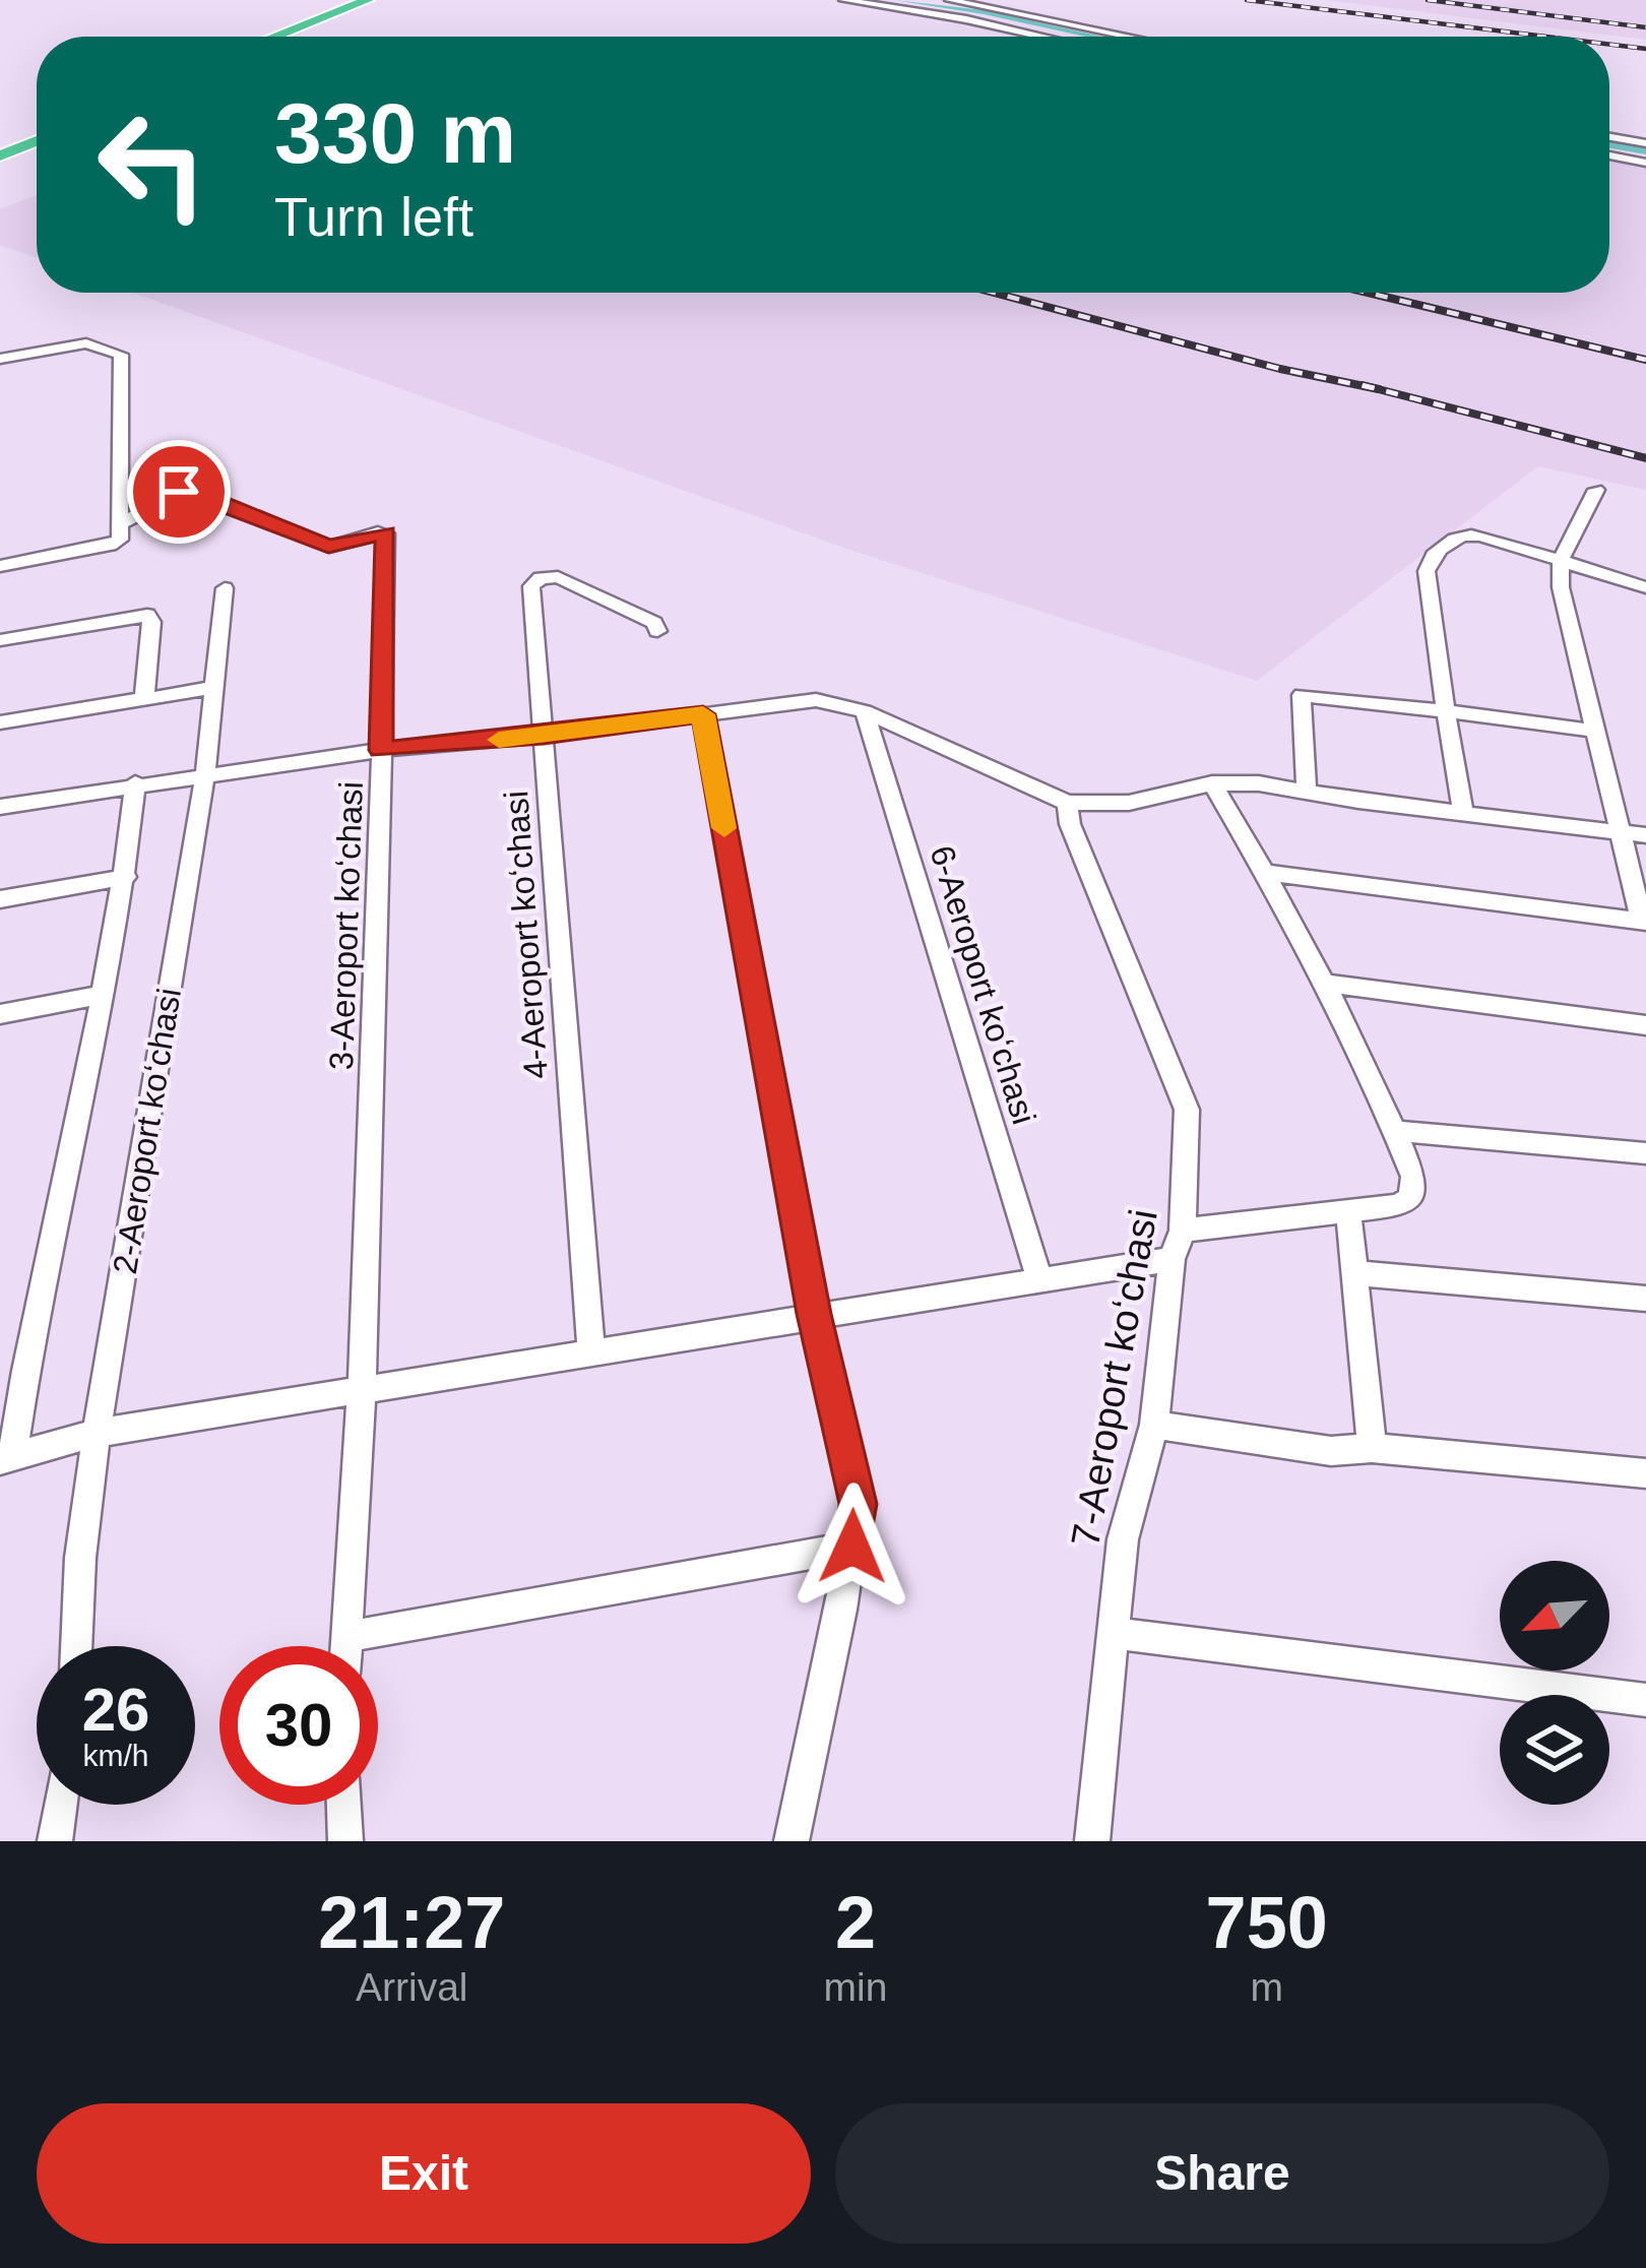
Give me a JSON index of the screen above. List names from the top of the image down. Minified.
{"streets":{"street":["3-Aeroport koʻchasi","4-Aeroport koʻchasi","6-Aeroport koʻchasi","2-Aeroport koʻchasi","7-Aeroport koʻchasi"]},"north":"bottom left","page":{"turn":["330 m","Turn left"],"speed":"26 km/h","limit":"30","eta":["21:27","Arrival","2","min","750","m"],"buttons":["Exit","Share"]}}
